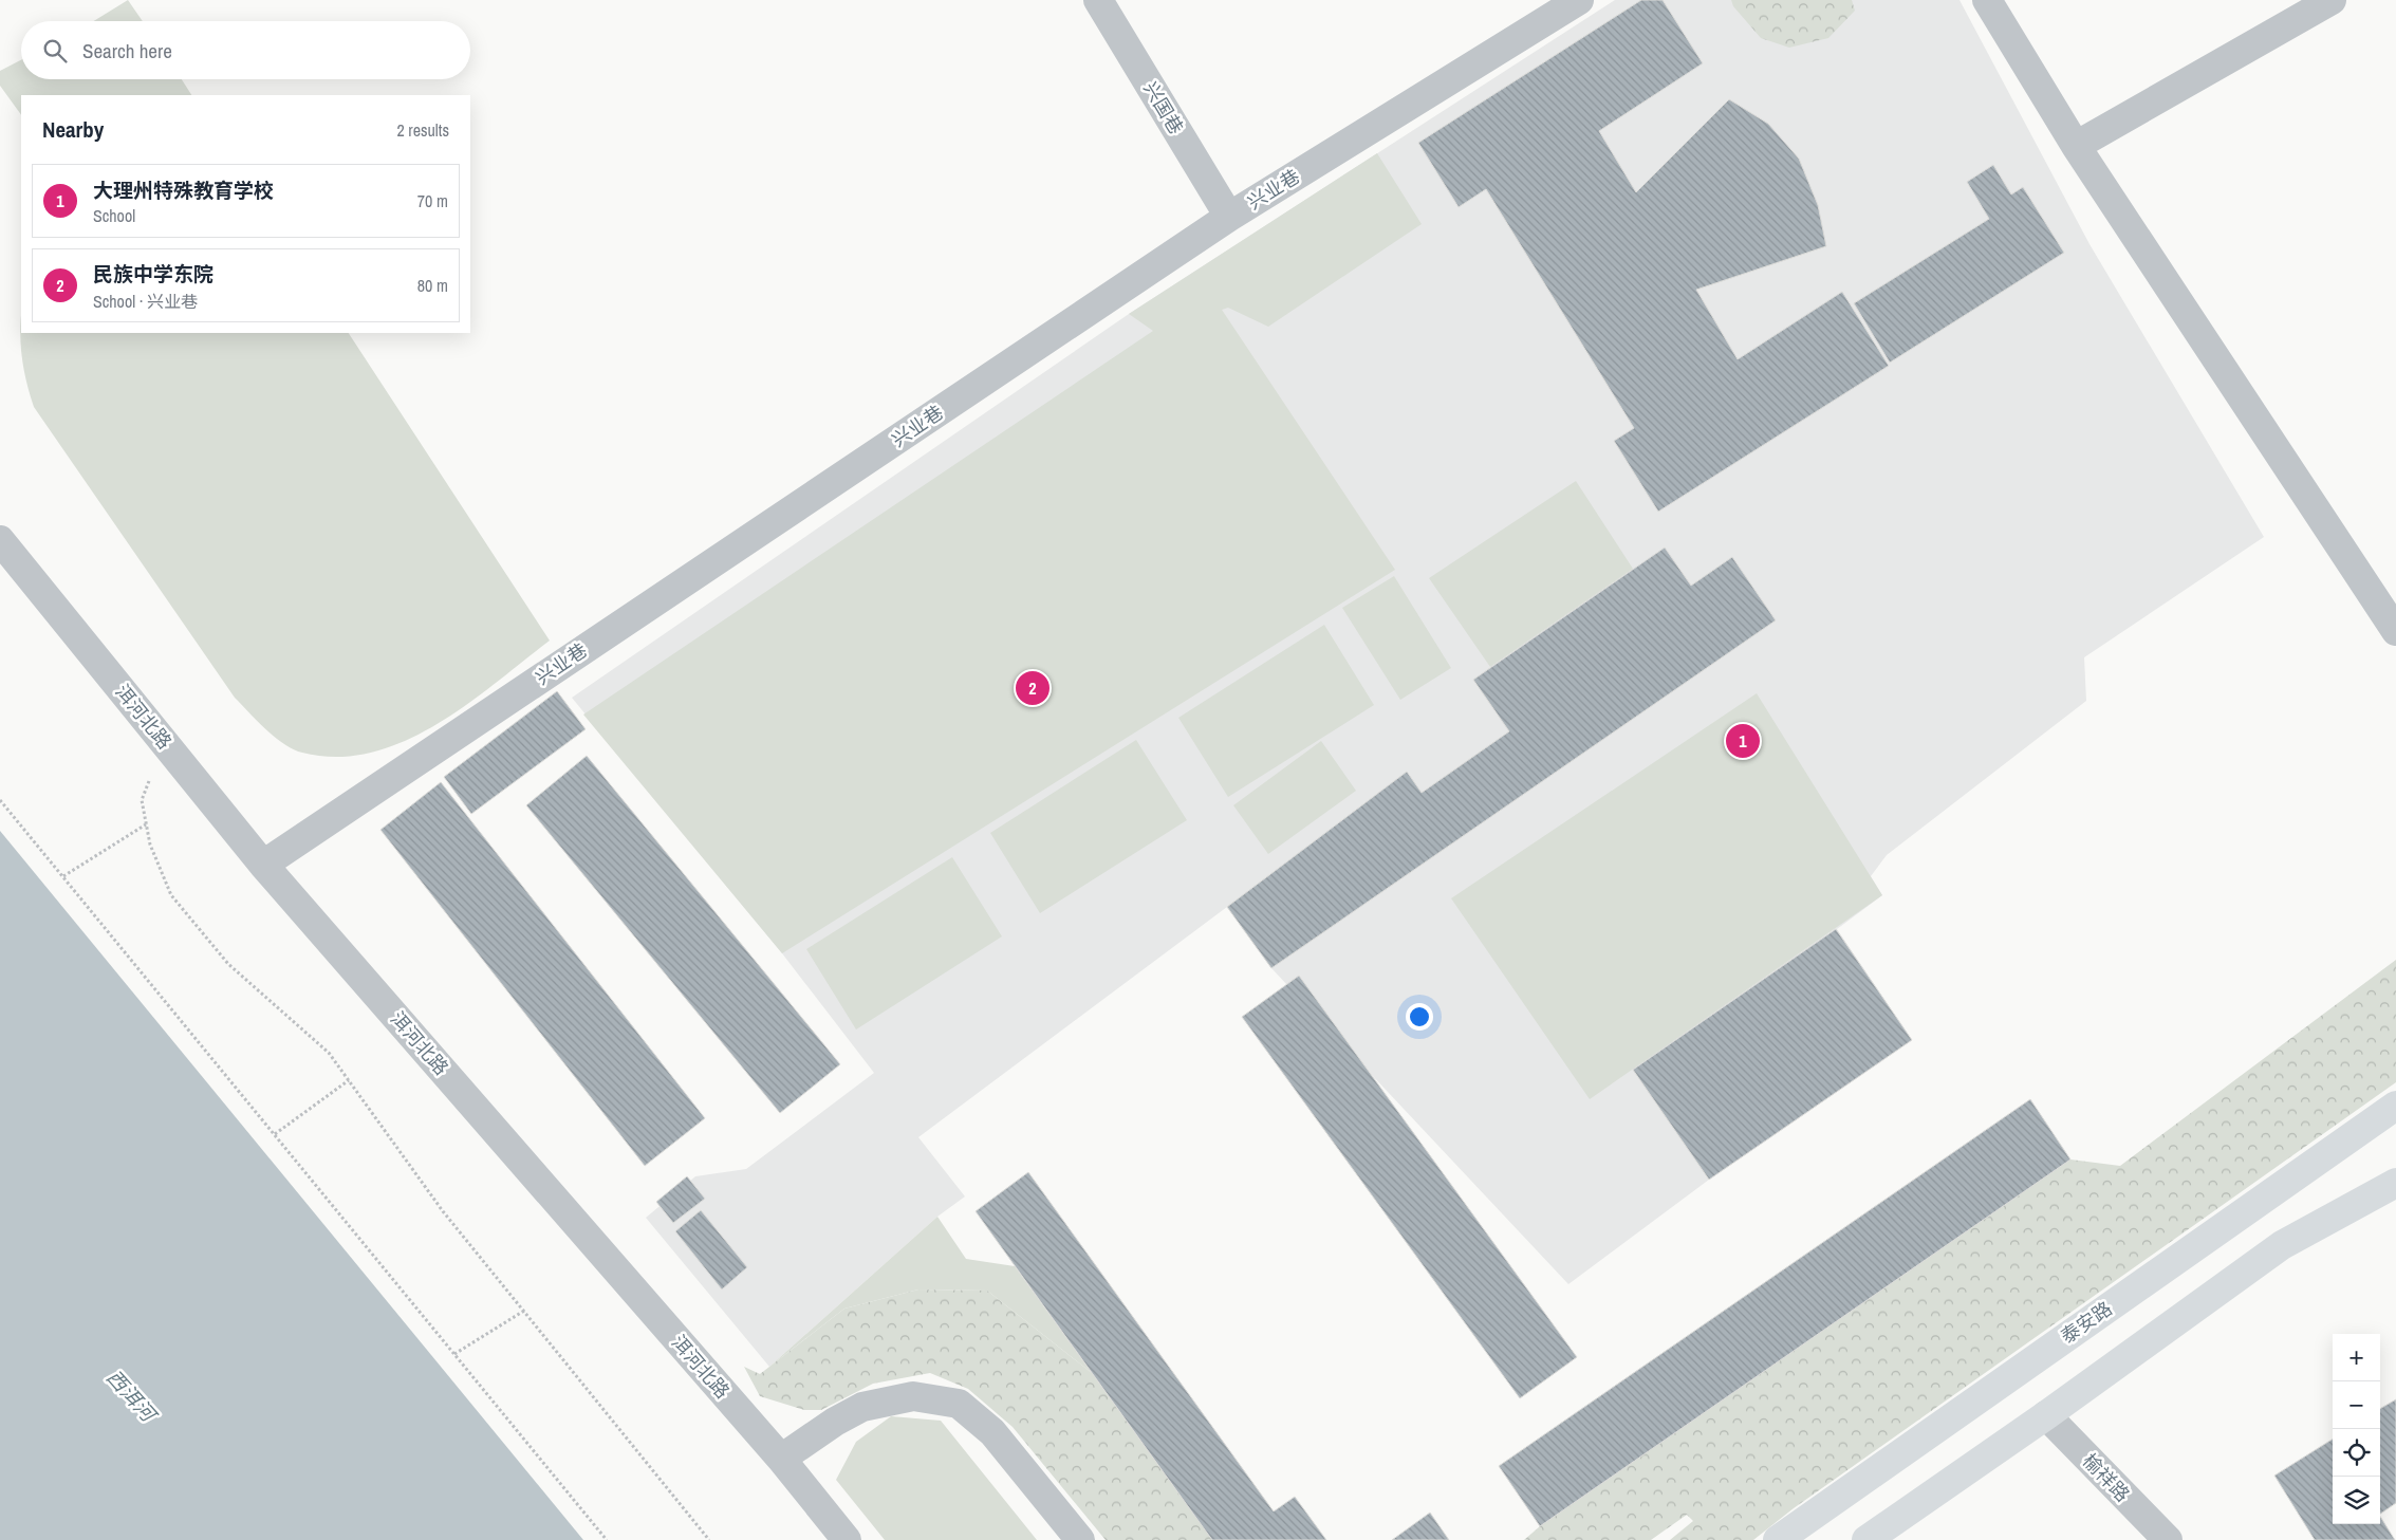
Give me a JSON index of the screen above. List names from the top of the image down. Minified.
{"streets":{"main road":["泰安路"],"street":["兴国巷","兴业巷","洱河北路","榆祥路"]},"crossings":[["兴国巷","兴业巷"],["兴业巷","洱河北路"]],"water":["西洱河"],"page":{"search":"Search here","heading":["Nearby","2 results"],"list":[{"mark":"1","name":"大理州特殊教育学校","note":"School","value":"70 m"},{"mark":"2","name":"民族中学东院","note":"School · 兴业巷","value":"80 m"}],"pins":["2","1"],"map_buttons":["+","−"]}}
